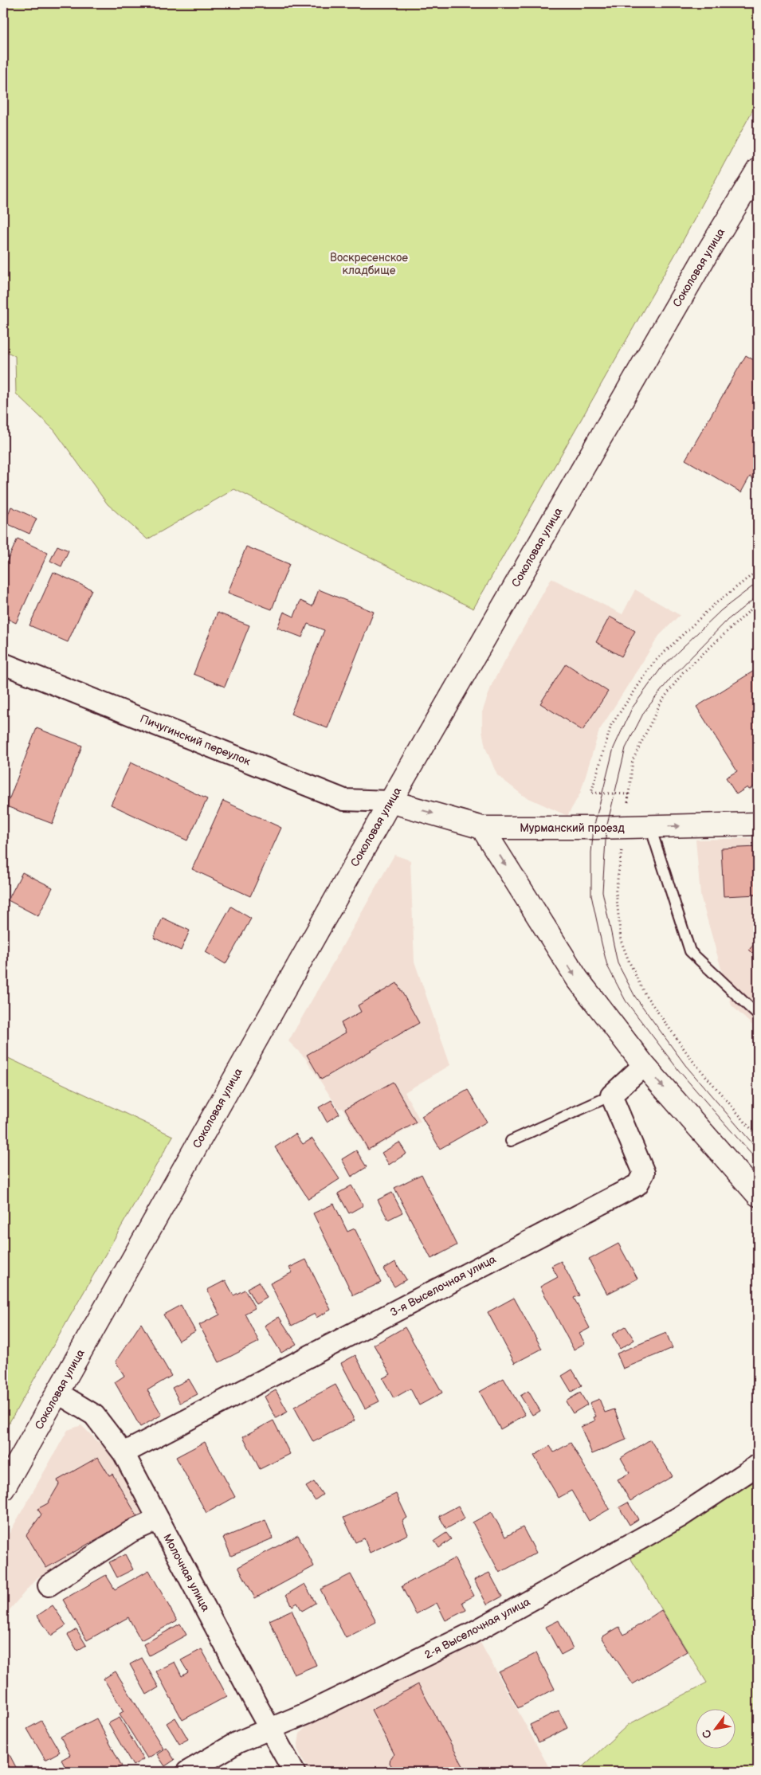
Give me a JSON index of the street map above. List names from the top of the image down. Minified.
{"streets":{"main road":["Соколовая улица","Мурманский проезд"],"street":["Пичугинский переулок","3-я Выселочная улица","Молочная улица","2-я Выселочная улица"]},"crossings":[["Соколовая улица","Пичугинский переулок"],["Соколовая улица","Мурманский проезд"],["Соколовая улица","Молочная улица"],["Пичугинский переулок","Мурманский проезд"],["3-я Выселочная улица","Молочная улица"],["Молочная улица","2-я Выселочная улица"]],"one_way":["Мурманский проезд"],"parks":["Воскресенское кладбище"],"north":"bottom left"}
